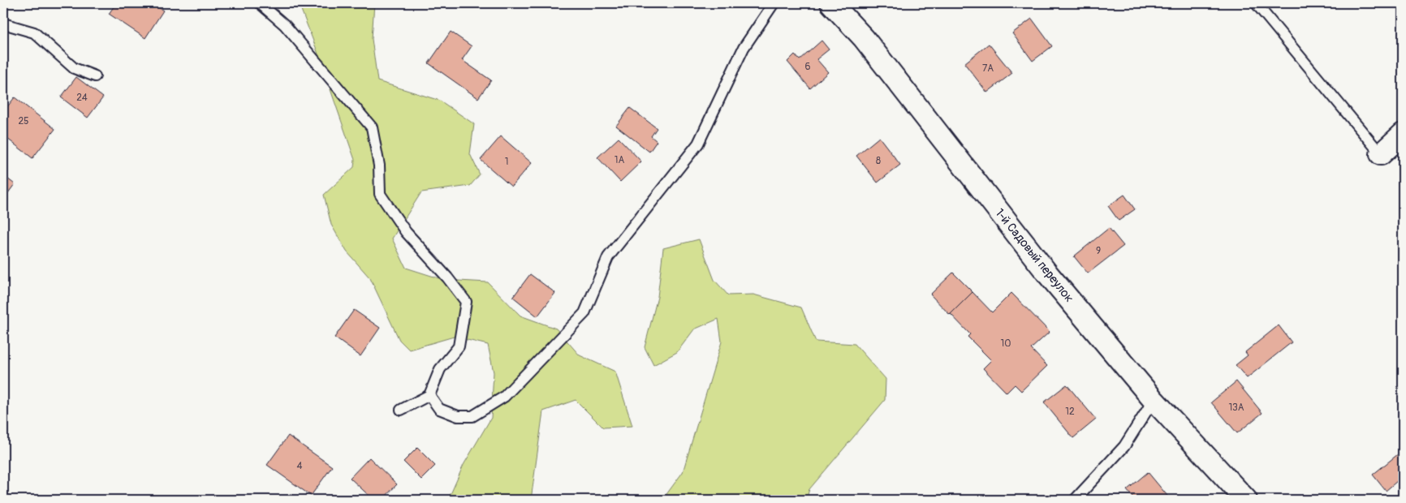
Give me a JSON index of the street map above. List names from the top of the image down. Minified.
{"streets":{"street":["1-й Садовый переулок"]},"house_numbers":["6","7А","24","25","1А","8","1","9","10","13А","12","4"]}
